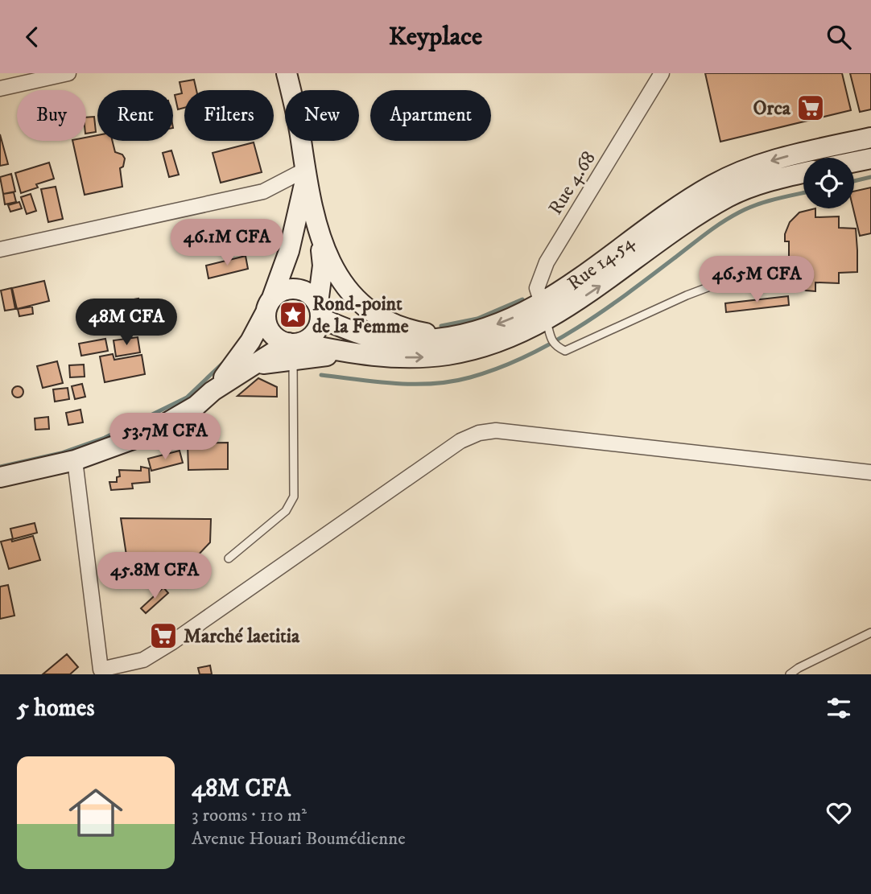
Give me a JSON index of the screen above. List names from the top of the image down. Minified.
{"streets":{"main road":["Rue 14.54"],"street":["Rue 4.68"]},"crossings":[["Rue 4.68","Rue 14.54"]],"places":{"supermarket":["Orca","Marché laetitia"],"place":["Rond-point de la Femme"]},"page":{"header":"Keyplace","chip":["Buy","Rent","Filters","New","Apartment"],"price":["46.1M CFA","46.5M CFA","48M CFA","53.7M CFA","45.8M CFA"],"heading":"5 homes","list":[{"name":"48M CFA","note":"3 rooms · 110 m² · Avenue Houari Boumédienne"}]}}
